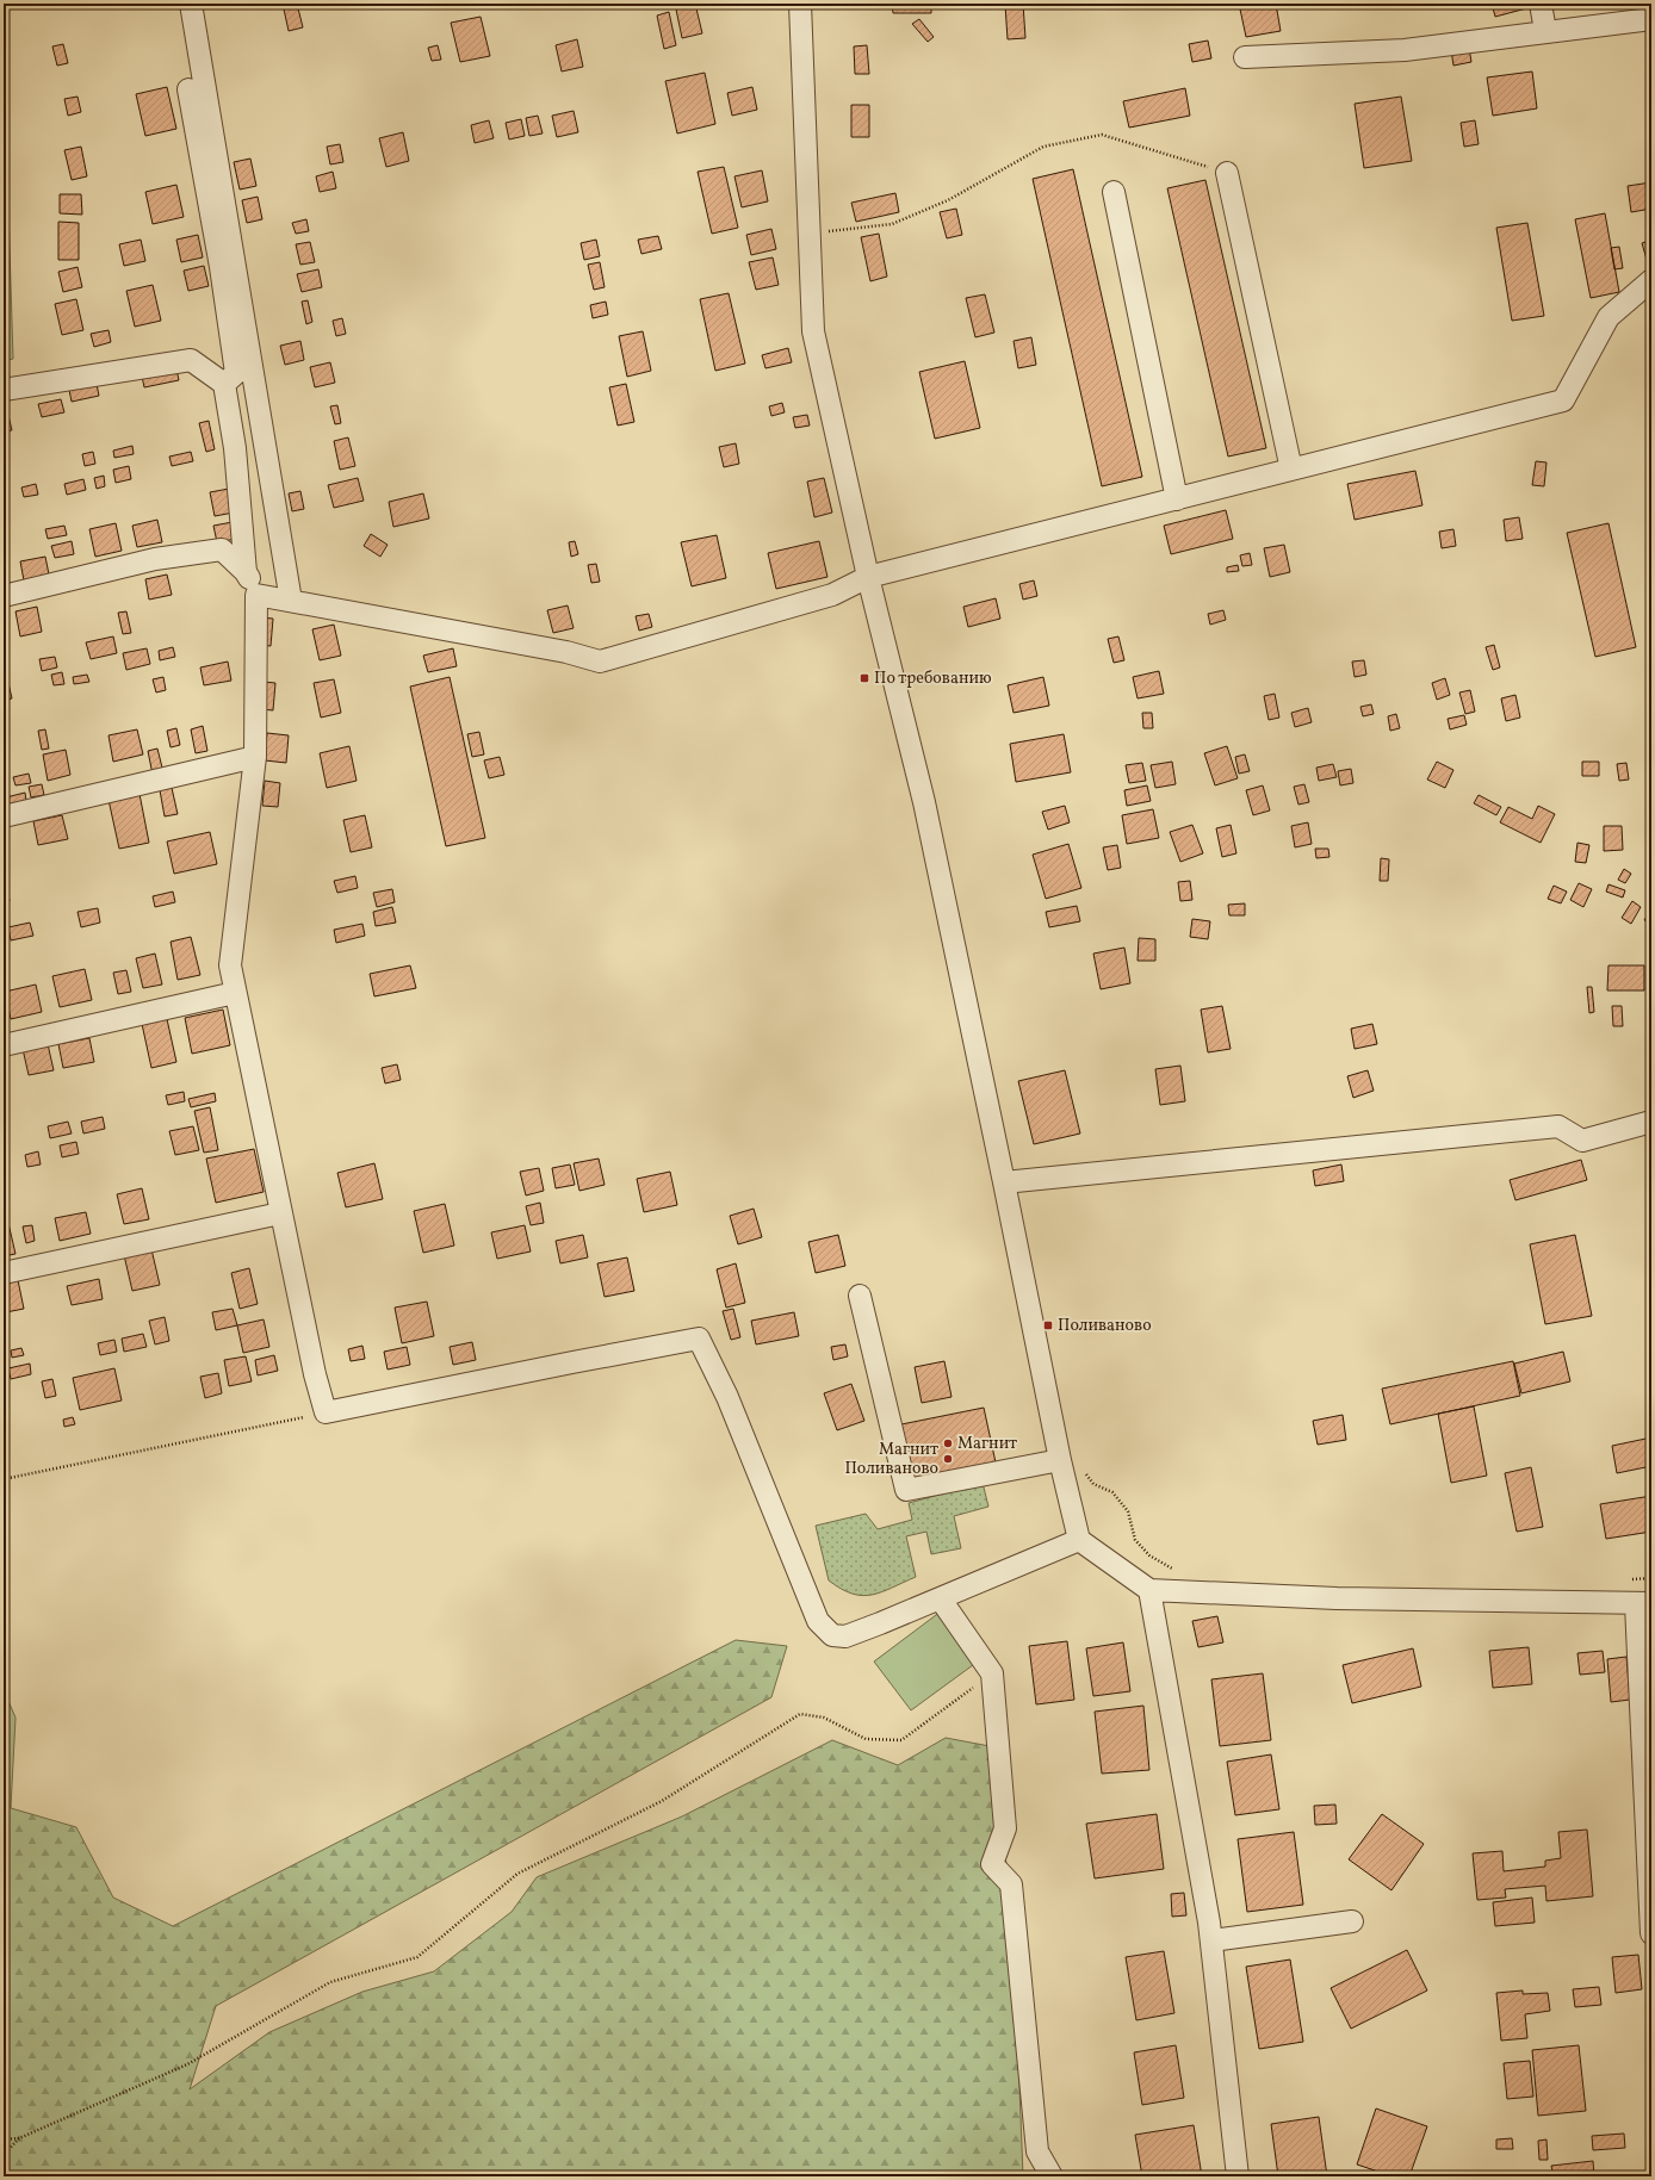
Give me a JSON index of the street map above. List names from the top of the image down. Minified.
{"places":{"transit":["По требованию","Поливаново"],"other":["Магнит","Магнит Поливаново"]}}
